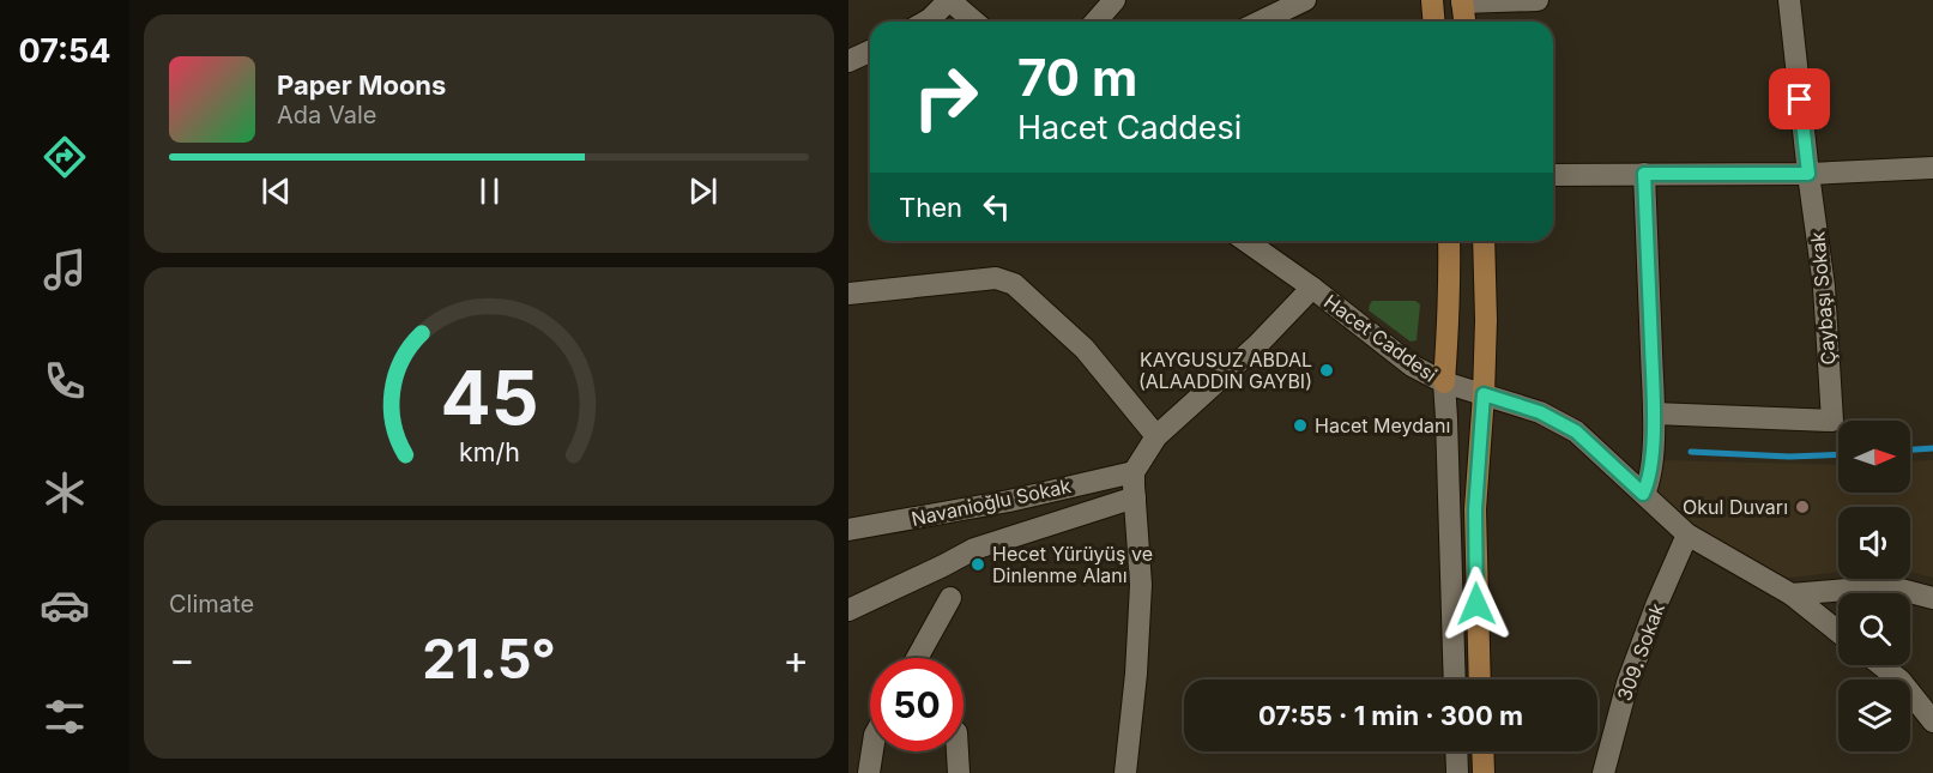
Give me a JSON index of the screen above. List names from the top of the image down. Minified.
{"streets":{"street":["Çaybaşı Sokak","Hacet Caddesi","Navanioğlu Sokak","309. Sokak"]},"crossings":[["Hacet Caddesi","309. Sokak"]],"places":["KAYGUSUZ ABDAL (ALAADDIN GAYBI)","Hacet Meydanı","Okul Duvarı","Hecet Yürüyüş ve Dinlenme Alanı"],"north":"right","page":{"tabs":"07:54","turn":["70 m","Hacet Caddesi"],"song":["Paper Moons","Ada Vale"],"then":"Then","tile":"Climate","heat":["−","21.5°","+"],"limit":"50","trip":"07:55 · 1 min · 300 m","gauge":["45","km/h"]}}
